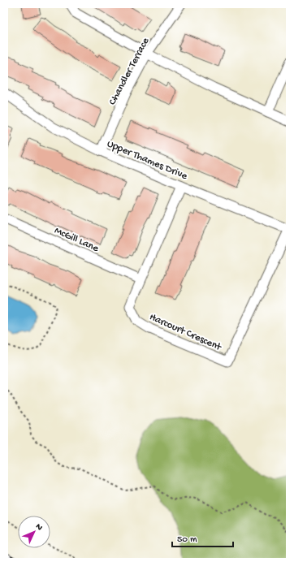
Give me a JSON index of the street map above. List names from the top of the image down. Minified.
{"streets":{"street":["Chandler Terrace","Upper Thames Drive","McGill Lane","Harcourt Crescent"]},"crossings":[["Chandler Terrace","Upper Thames Drive"],["Upper Thames Drive","Harcourt Crescent"],["McGill Lane","Harcourt Crescent"]],"scale_bar":"50 m","north":"top right"}
